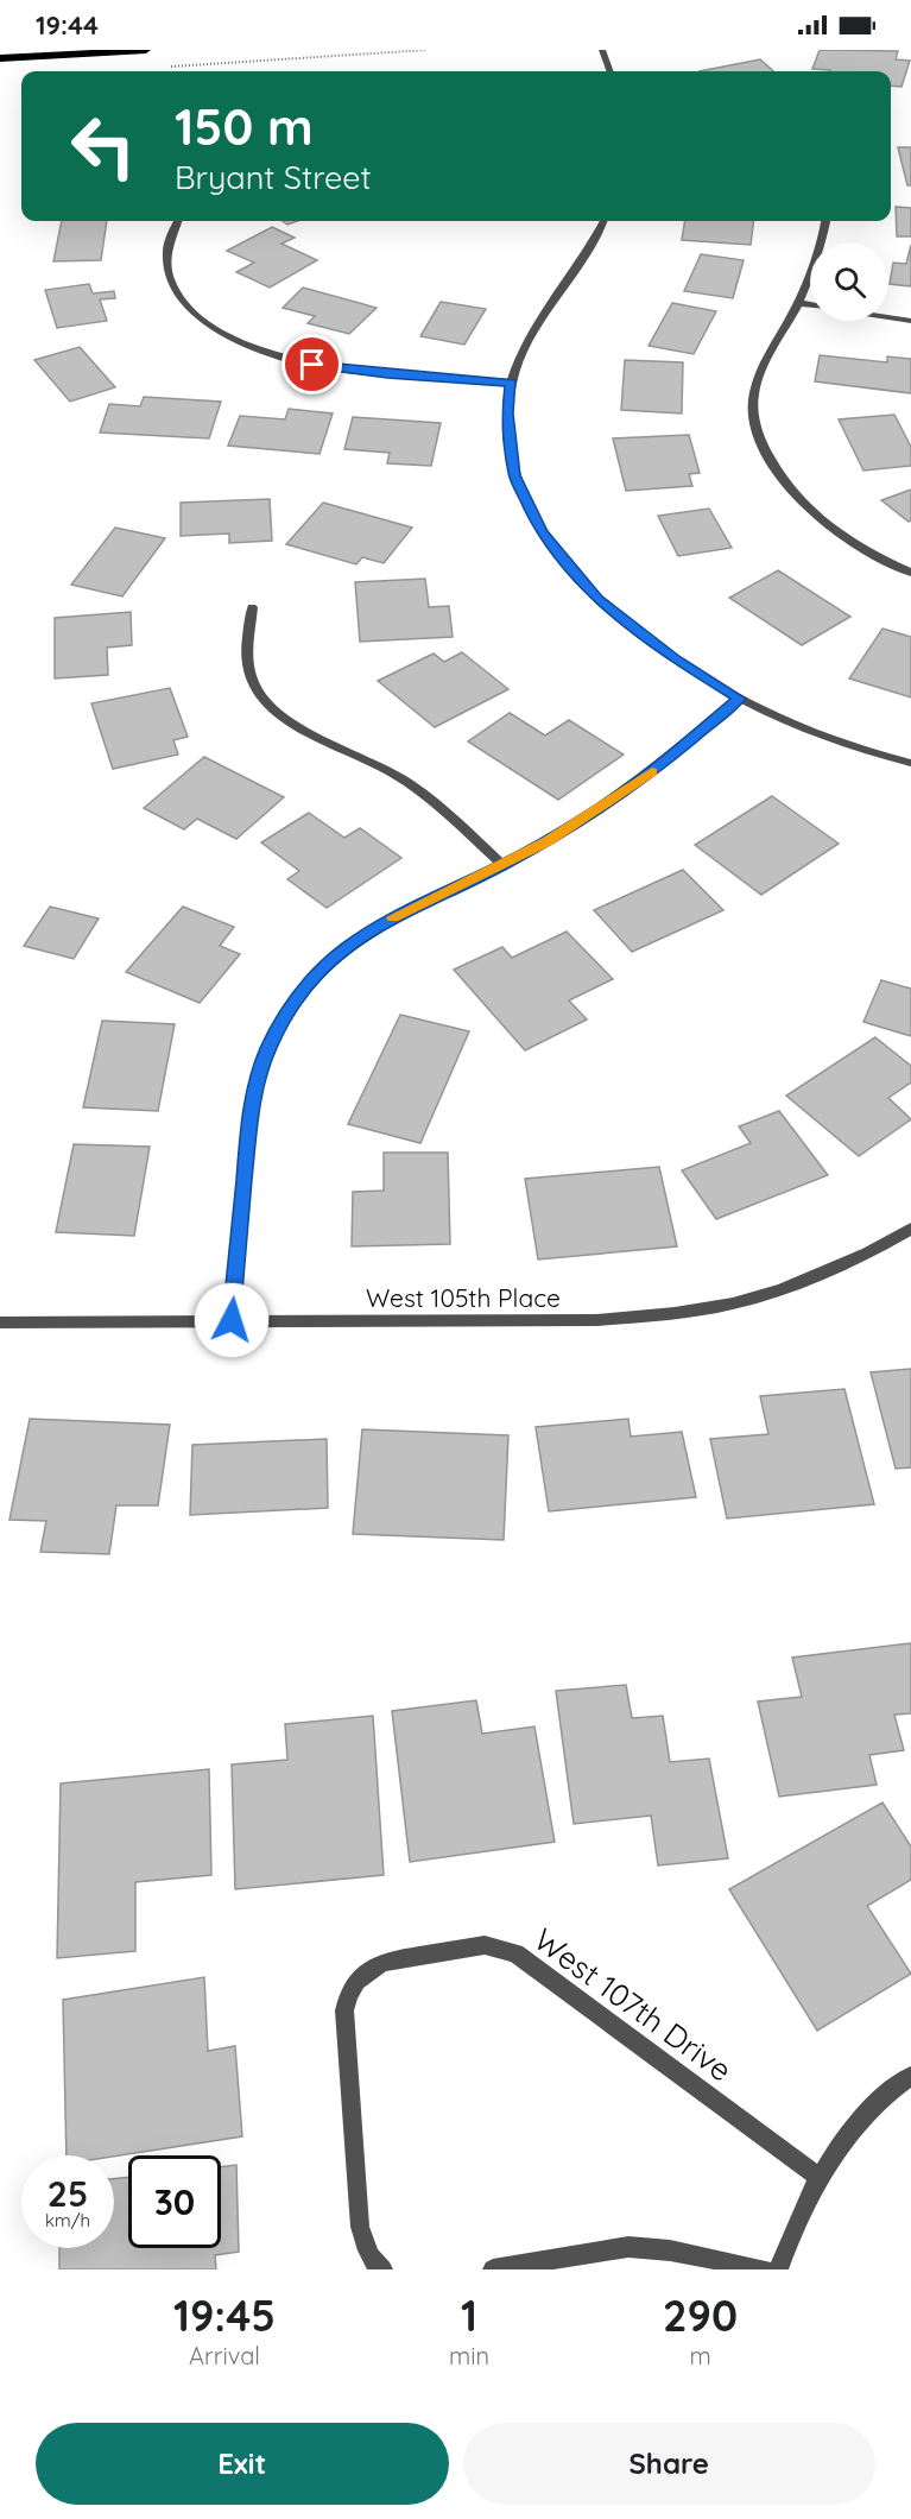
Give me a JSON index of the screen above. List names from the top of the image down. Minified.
{"streets":{"street":["West 105th Place","West 107th Drive"]},"page":{"status":"19:44","turn":["150 m","Bryant Street"],"speed":"25 km/h","limit":"30","eta":["19:45","Arrival","1","min","290","m"],"buttons":["Exit","Share"]}}
